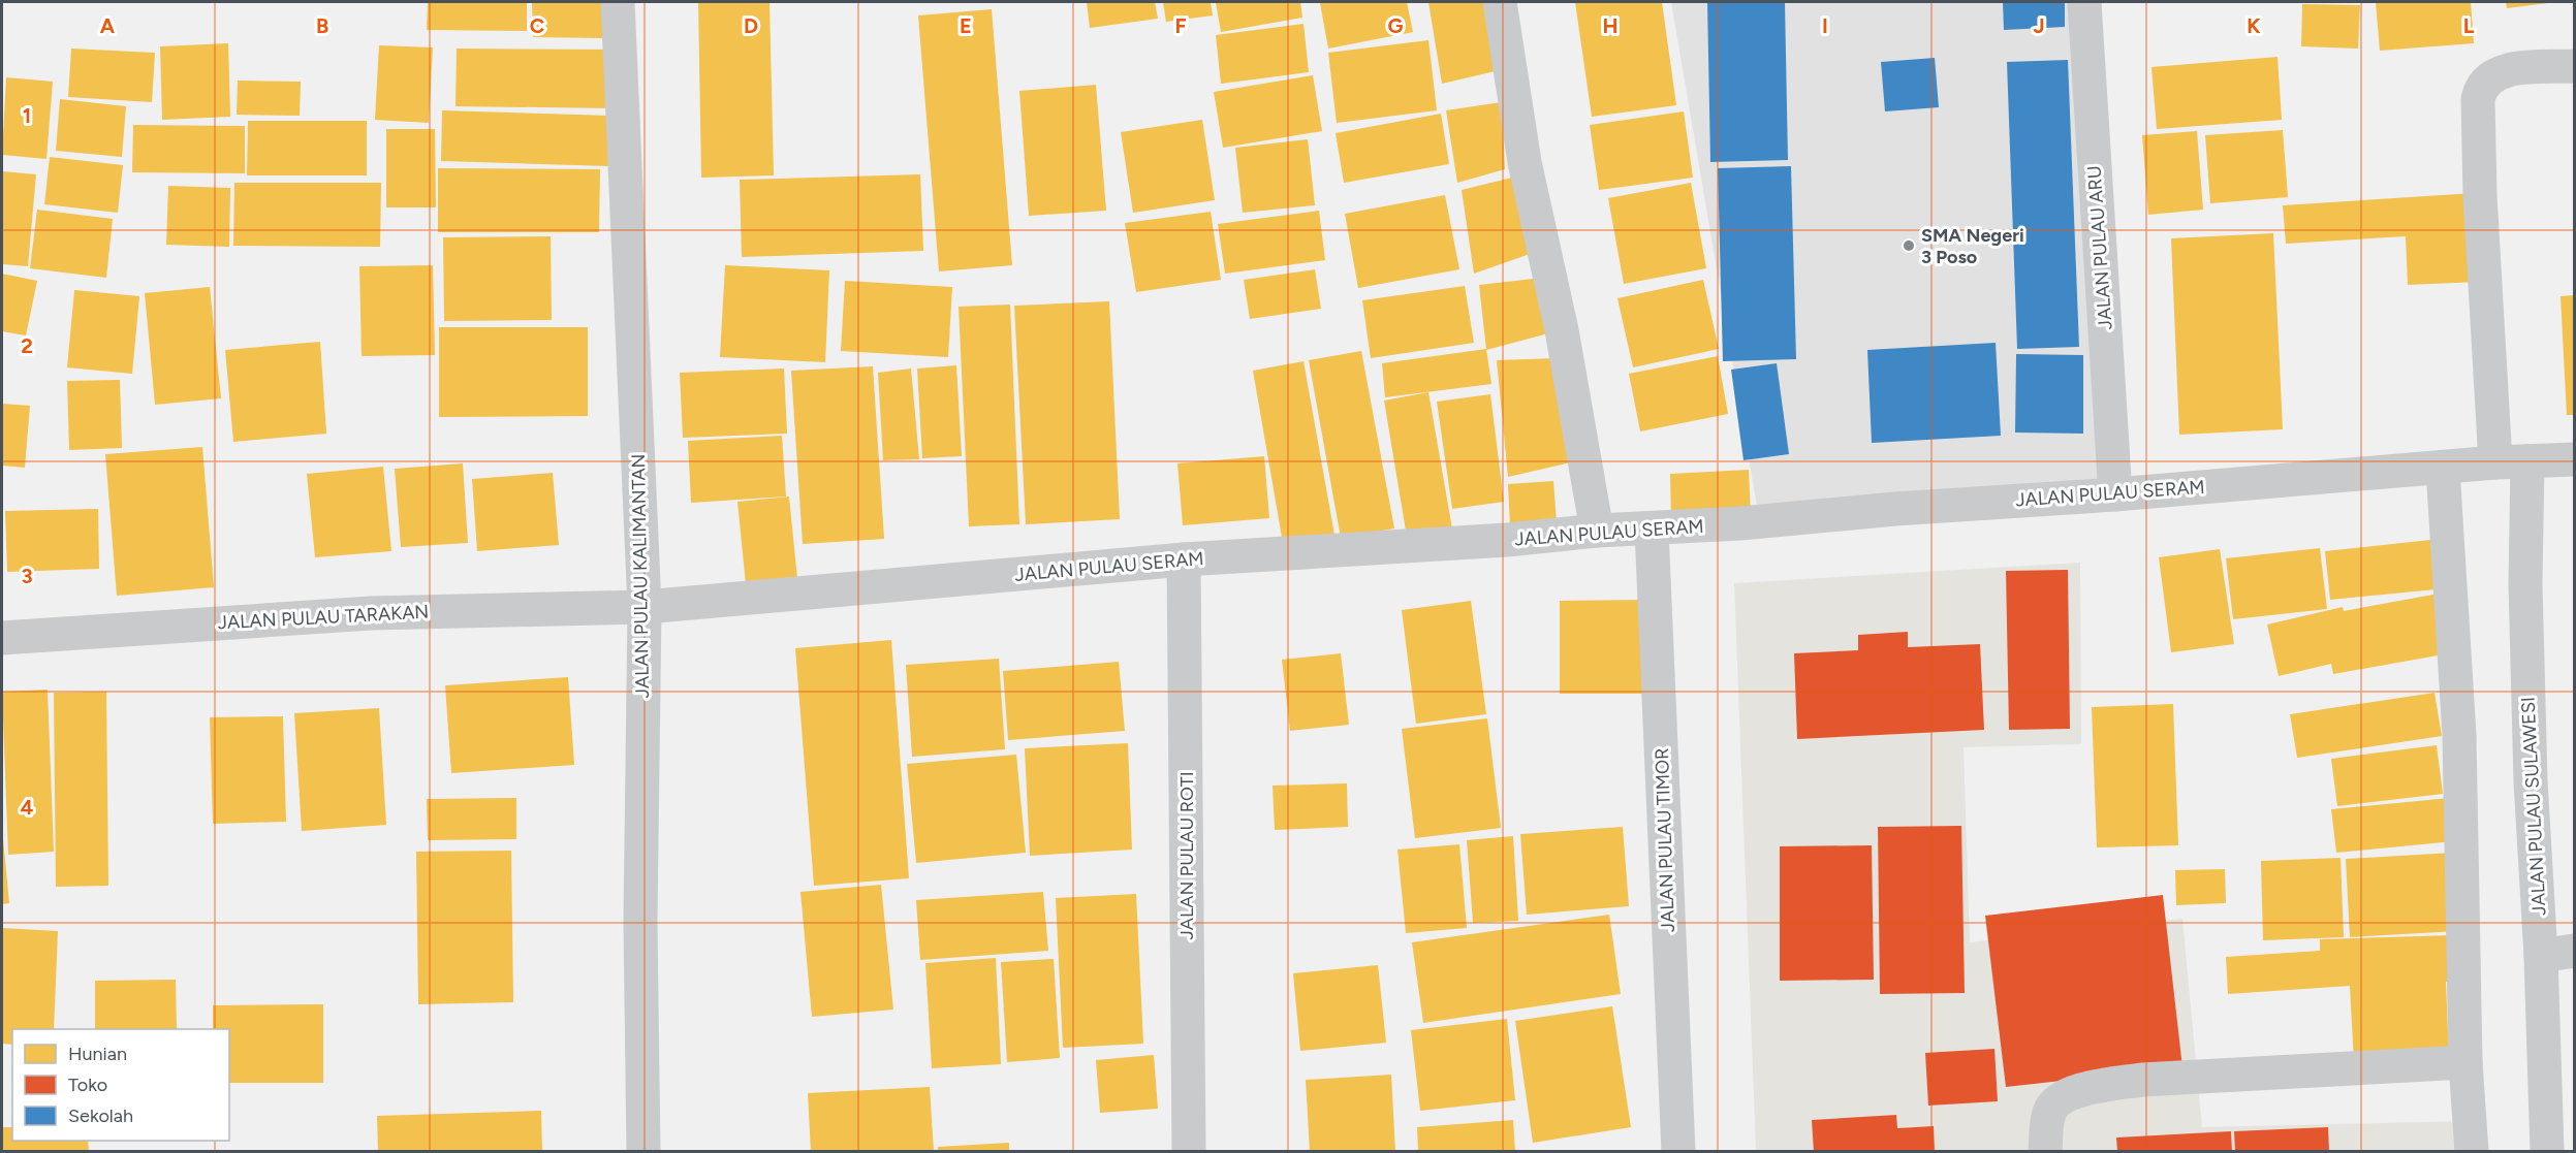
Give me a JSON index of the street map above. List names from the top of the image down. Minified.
{"streets":{"street":["JALAN PULAU ARU","JALAN PULAU SERAM","JALAN PULAU KALIMANTAN","JALAN PULAU TARAKAN","JALAN PULAU SULAWESI","JALAN PULAU TIMOR","JALAN PULAU ROTI"]},"crossings":[["JALAN PULAU ARU","JALAN PULAU SERAM"],["JALAN PULAU SERAM","JALAN PULAU KALIMANTAN"],["JALAN PULAU SERAM","JALAN PULAU TARAKAN"],["JALAN PULAU SERAM","JALAN PULAU SULAWESI"],["JALAN PULAU SERAM","JALAN PULAU TIMOR"],["JALAN PULAU SERAM","JALAN PULAU ROTI"],["JALAN PULAU KALIMANTAN","JALAN PULAU TARAKAN"]],"places":["SMA Negeri 3 Poso"],"legend":["Hunian","Toko","Sekolah"],"grid":{"columns":["A","B","C","D","E","F","G","H","I","J","K","L"],"rows":["1","2","3","4"]}}
